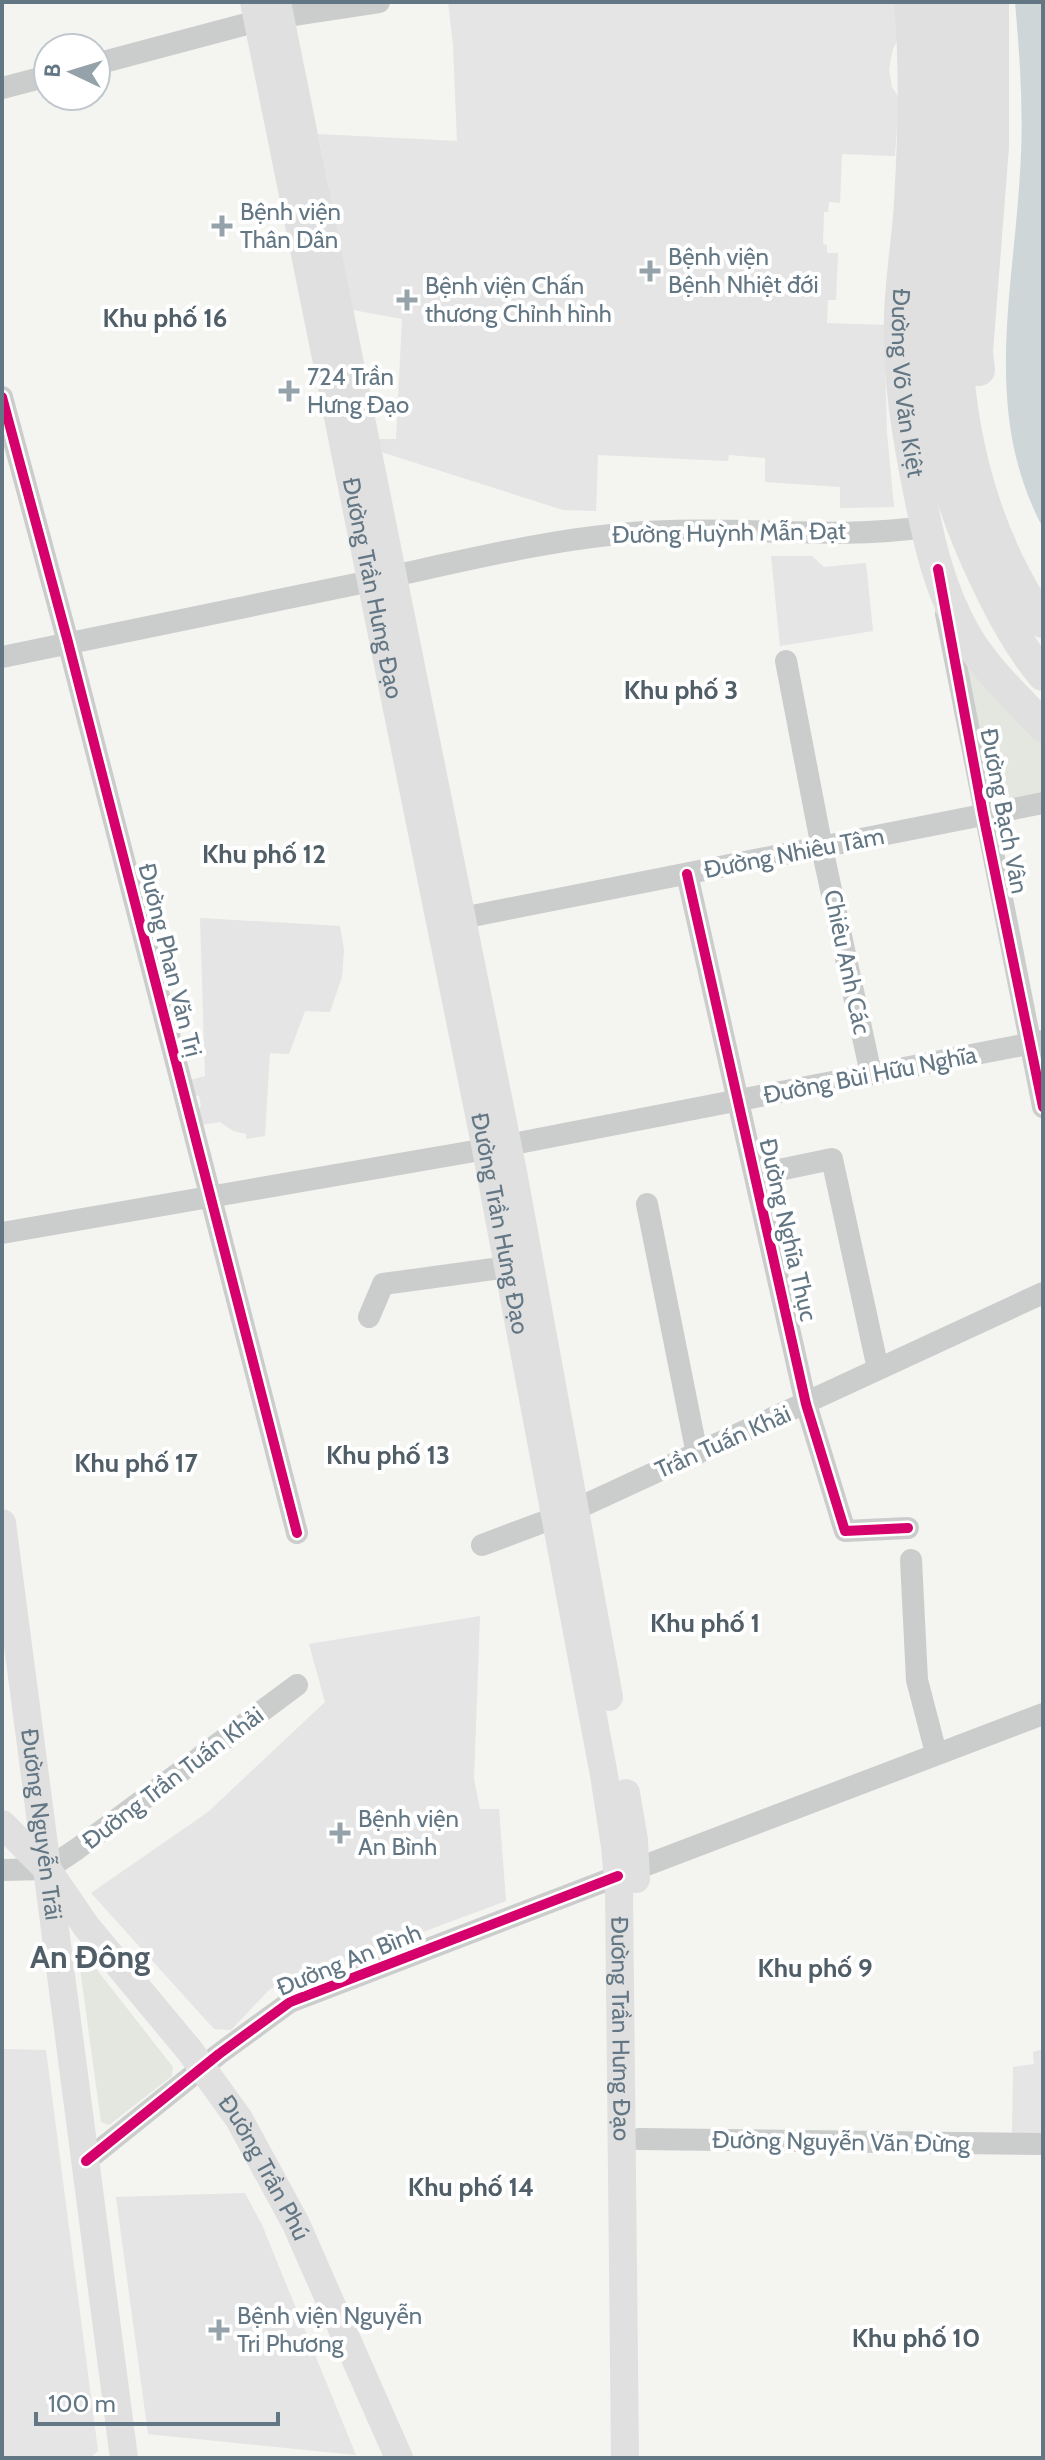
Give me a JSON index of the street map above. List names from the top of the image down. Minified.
{"streets":{"highway":["Đường Võ Văn Kiệt"],"main road":["Đường Trần Hưng Đạo","Đường Nguyễn Trãi","Đường Trần Phú"],"street":["Đường Huỳnh Mẫn Đạt","Đường Bạch Vân","Đường Nhiêu Tâm","Đường Phan Văn Trị","Chiêu Anh Các","Đường Bùi Hữu Nghĩa","Đường Nghĩa Thục","Trần Tuấn Khải","Đường Trần Tuấn Khải","Đường An Bình","Đường Nguyễn Văn Đừng"]},"crossings":[["Đường Võ Văn Kiệt","Đường Huỳnh Mẫn Đạt"],["Đường Võ Văn Kiệt","Đường Bạch Vân"],["Đường Huỳnh Mẫn Đạt","Đường Trần Hưng Đạo"],["Đường Huỳnh Mẫn Đạt","Đường Phan Văn Trị"],["Đường Trần Hưng Đạo","Đường Nhiêu Tâm"],["Đường Trần Hưng Đạo","Đường Bùi Hữu Nghĩa"],["Đường Trần Hưng Đạo","Trần Tuấn Khải"],["Đường Trần Hưng Đạo","Đường An Bình"],["Đường Trần Hưng Đạo","Đường Nguyễn Văn Đừng"],["Đường Bạch Vân","Đường Nhiêu Tâm"],["Đường Bạch Vân","Đường Bùi Hữu Nghĩa"],["Đường Nhiêu Tâm","Chiêu Anh Các"],["Đường Nhiêu Tâm","Đường Nghĩa Thục"],["Đường Phan Văn Trị","Đường Bùi Hữu Nghĩa"],["Chiêu Anh Các","Đường Bùi Hữu Nghĩa"],["Đường Bùi Hữu Nghĩa","Đường Nghĩa Thục"],["Đường Nghĩa Thục","Trần Tuấn Khải"],["Đường Trần Tuấn Khải","Đường Nguyễn Trãi"],["Đường Trần Tuấn Khải","Đường Trần Phú"],["Đường Nguyễn Trãi","Đường An Bình"],["Đường Nguyễn Trãi","Đường Trần Phú"],["Đường An Bình","Đường Trần Phú"]],"districts":["Khu phố 16","Khu phố 3","Khu phố 12","Khu phố 13","Khu phố 17","Khu phố 1","An Đông","Khu phố 9","Khu phố 14","Khu phố 10"],"places":{"health":["Bệnh viện Thân Dân","Bệnh viện Bệnh Nhiệt đới","Bệnh viện Chấn thương Chỉnh hình","724 Trần Hưng Đạo","Bệnh viện An Bình","Bệnh viện Nguyễn Tri Phương"]},"scale_bar":"100 m","north":"left"}
